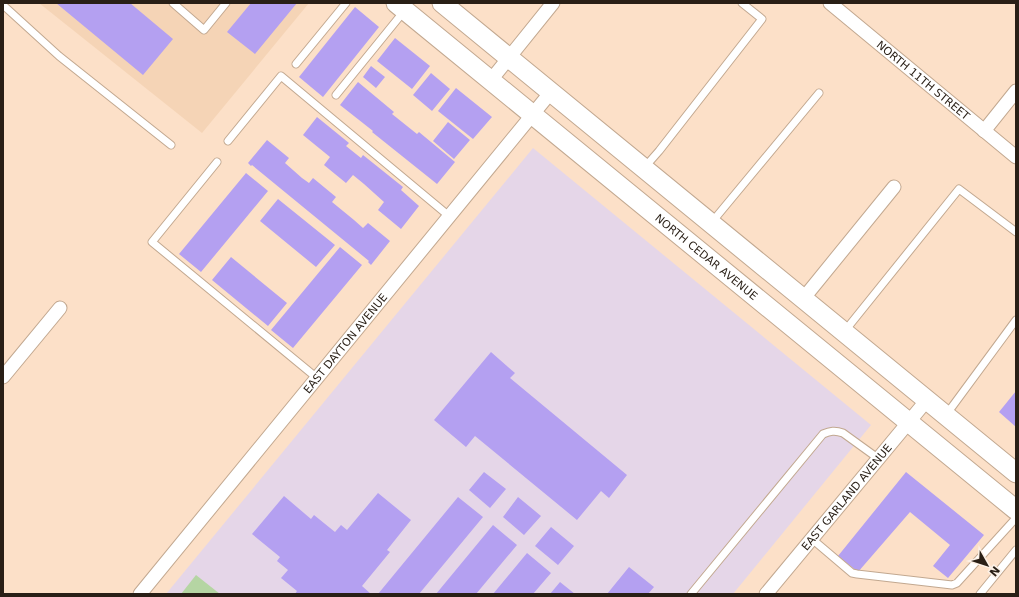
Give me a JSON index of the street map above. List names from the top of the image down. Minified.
{"streets":{"main road":["NORTH CEDAR AVENUE"],"street":["NORTH 11TH STREET","EAST DAYTON AVENUE","EAST GARLAND AVENUE"]},"crossings":[["NORTH CEDAR AVENUE","EAST DAYTON AVENUE"],["NORTH CEDAR AVENUE","EAST GARLAND AVENUE"]],"north":"bottom right"}
